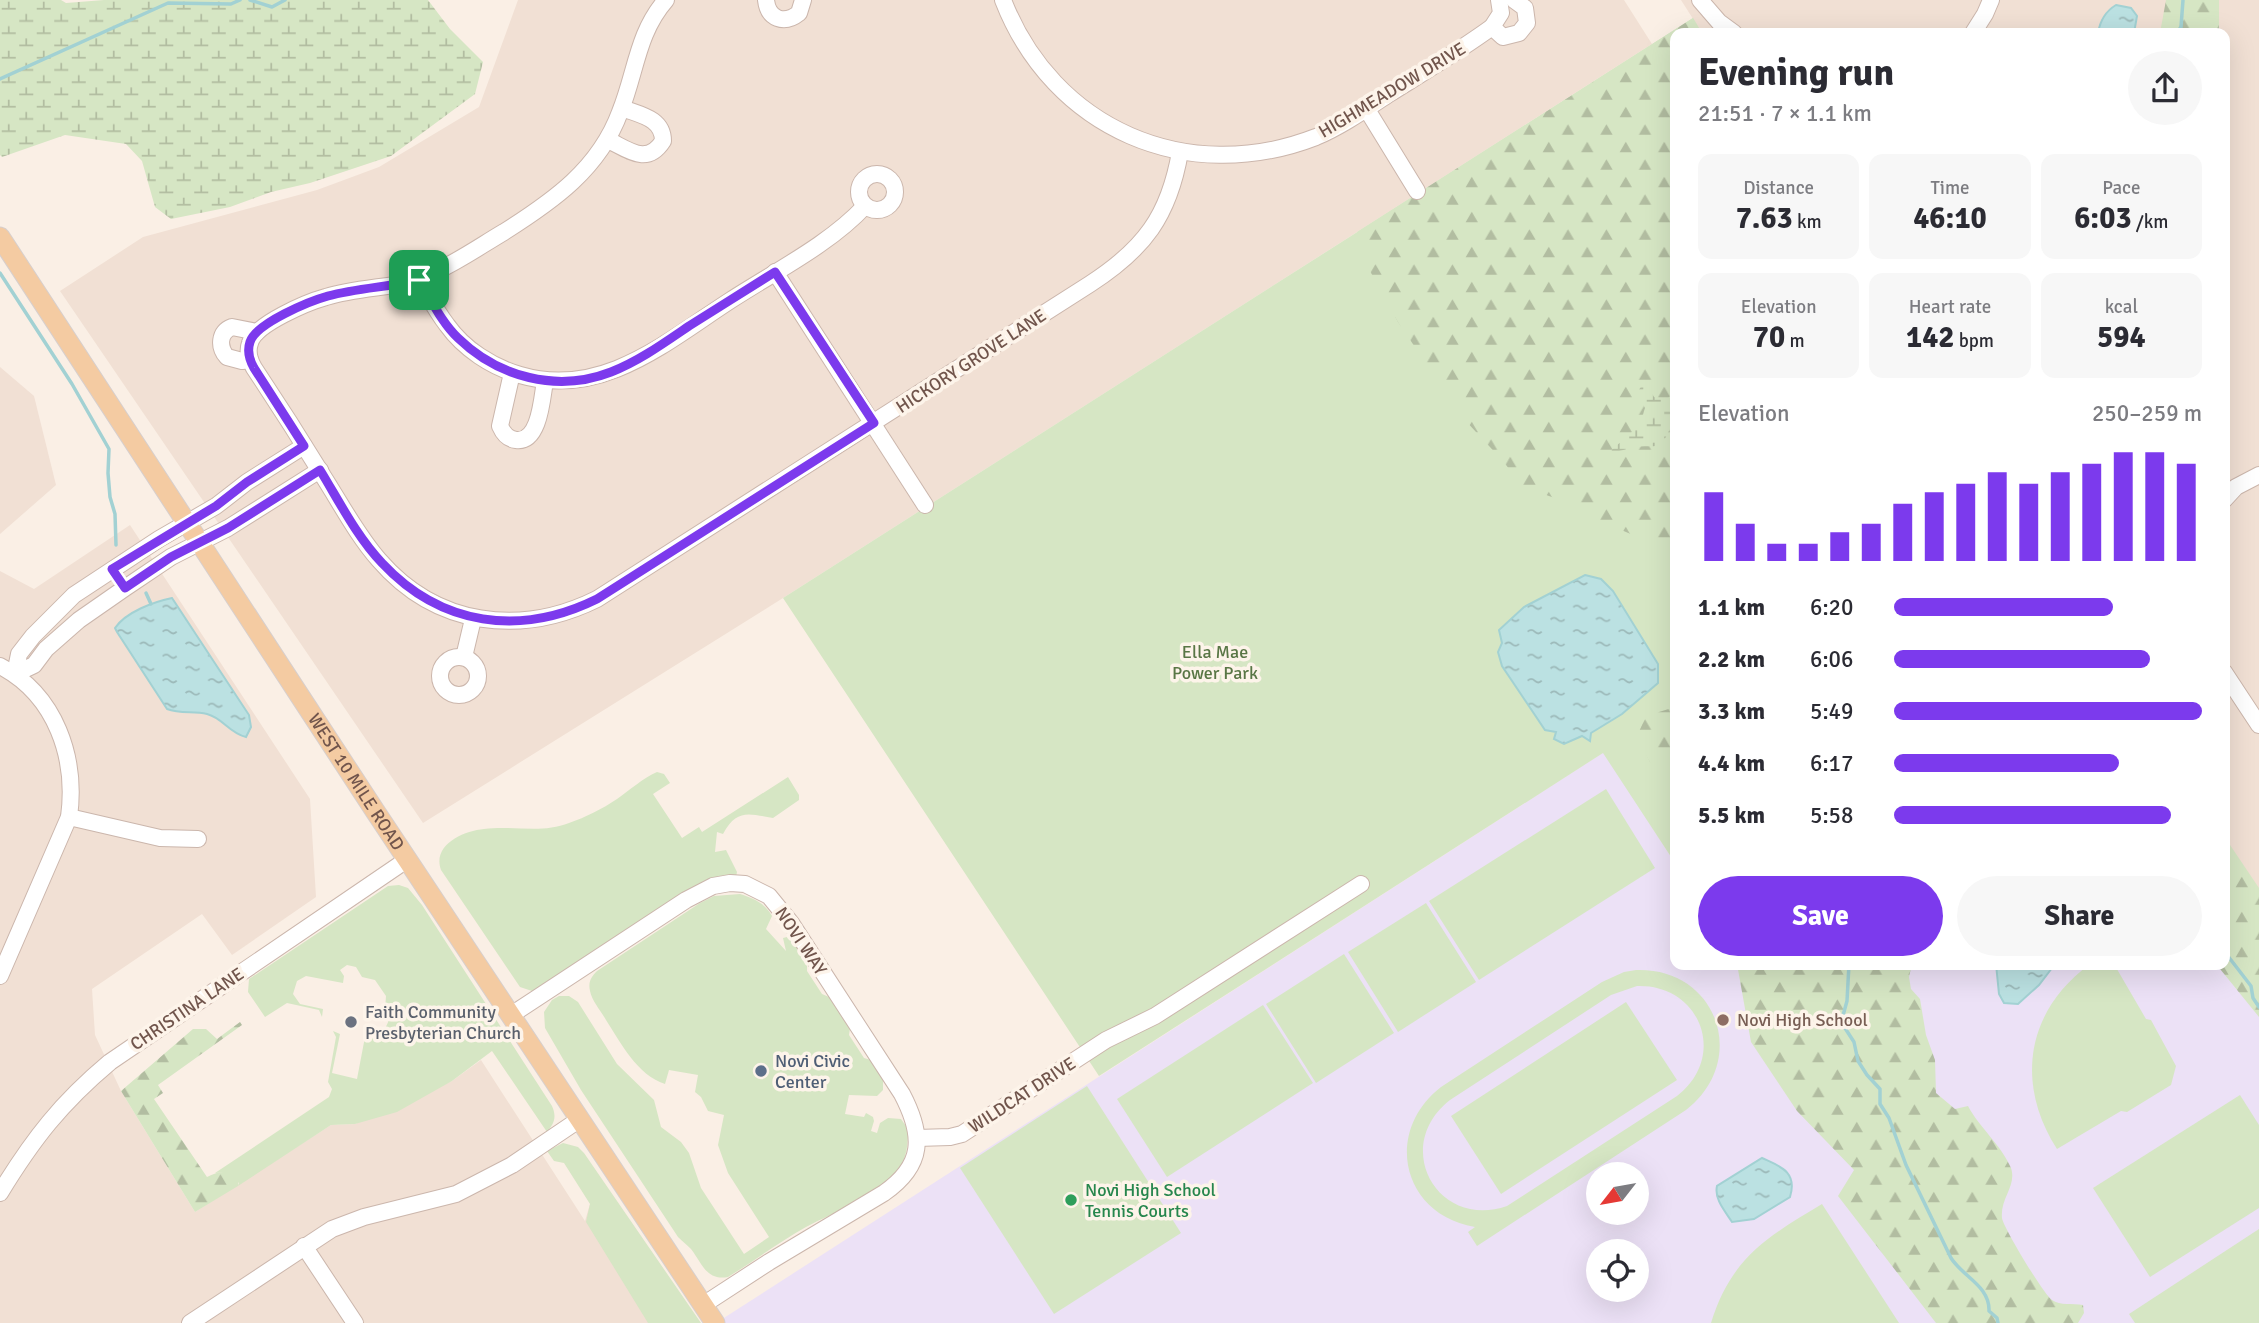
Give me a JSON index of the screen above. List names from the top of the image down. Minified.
{"streets":{"main road":["WEST 10 MILE ROAD"],"street":["HIGHMEADOW DRIVE","HICKORY GROVE LANE","NOVI WAY","CHRISTINA LANE","WILDCAT DRIVE"]},"crossings":[["HIGHMEADOW DRIVE","HICKORY GROVE LANE"],["WEST 10 MILE ROAD","NOVI WAY"],["WEST 10 MILE ROAD","CHRISTINA LANE"],["NOVI WAY","WILDCAT DRIVE"]],"parks":["Ella Mae Power Park"],"places":["Novi High School","Faith Community Presbyterian Church","Novi Civic Center","Novi High School Tennis Courts"],"north":"bottom left","page":{"heading":["Evening run","21:51 · 7 × 1.1 km"],"stats":[["Distance","7.63 km"],["Time","46:10"],["Pace","6:03 /km"],["Elevation","70 m"],["Heart rate","142 bpm"],["kcal","594"]],"chart":["Elevation","250–259 m"],"list":[{"name":"1.1 km","note":"6:20"},{"name":"2.2 km","note":"6:06"},{"name":"3.3 km","note":"5:49"},{"name":"4.4 km","note":"6:17"},{"name":"5.5 km","note":"5:58"}],"buttons":["Save","Share"]}}
